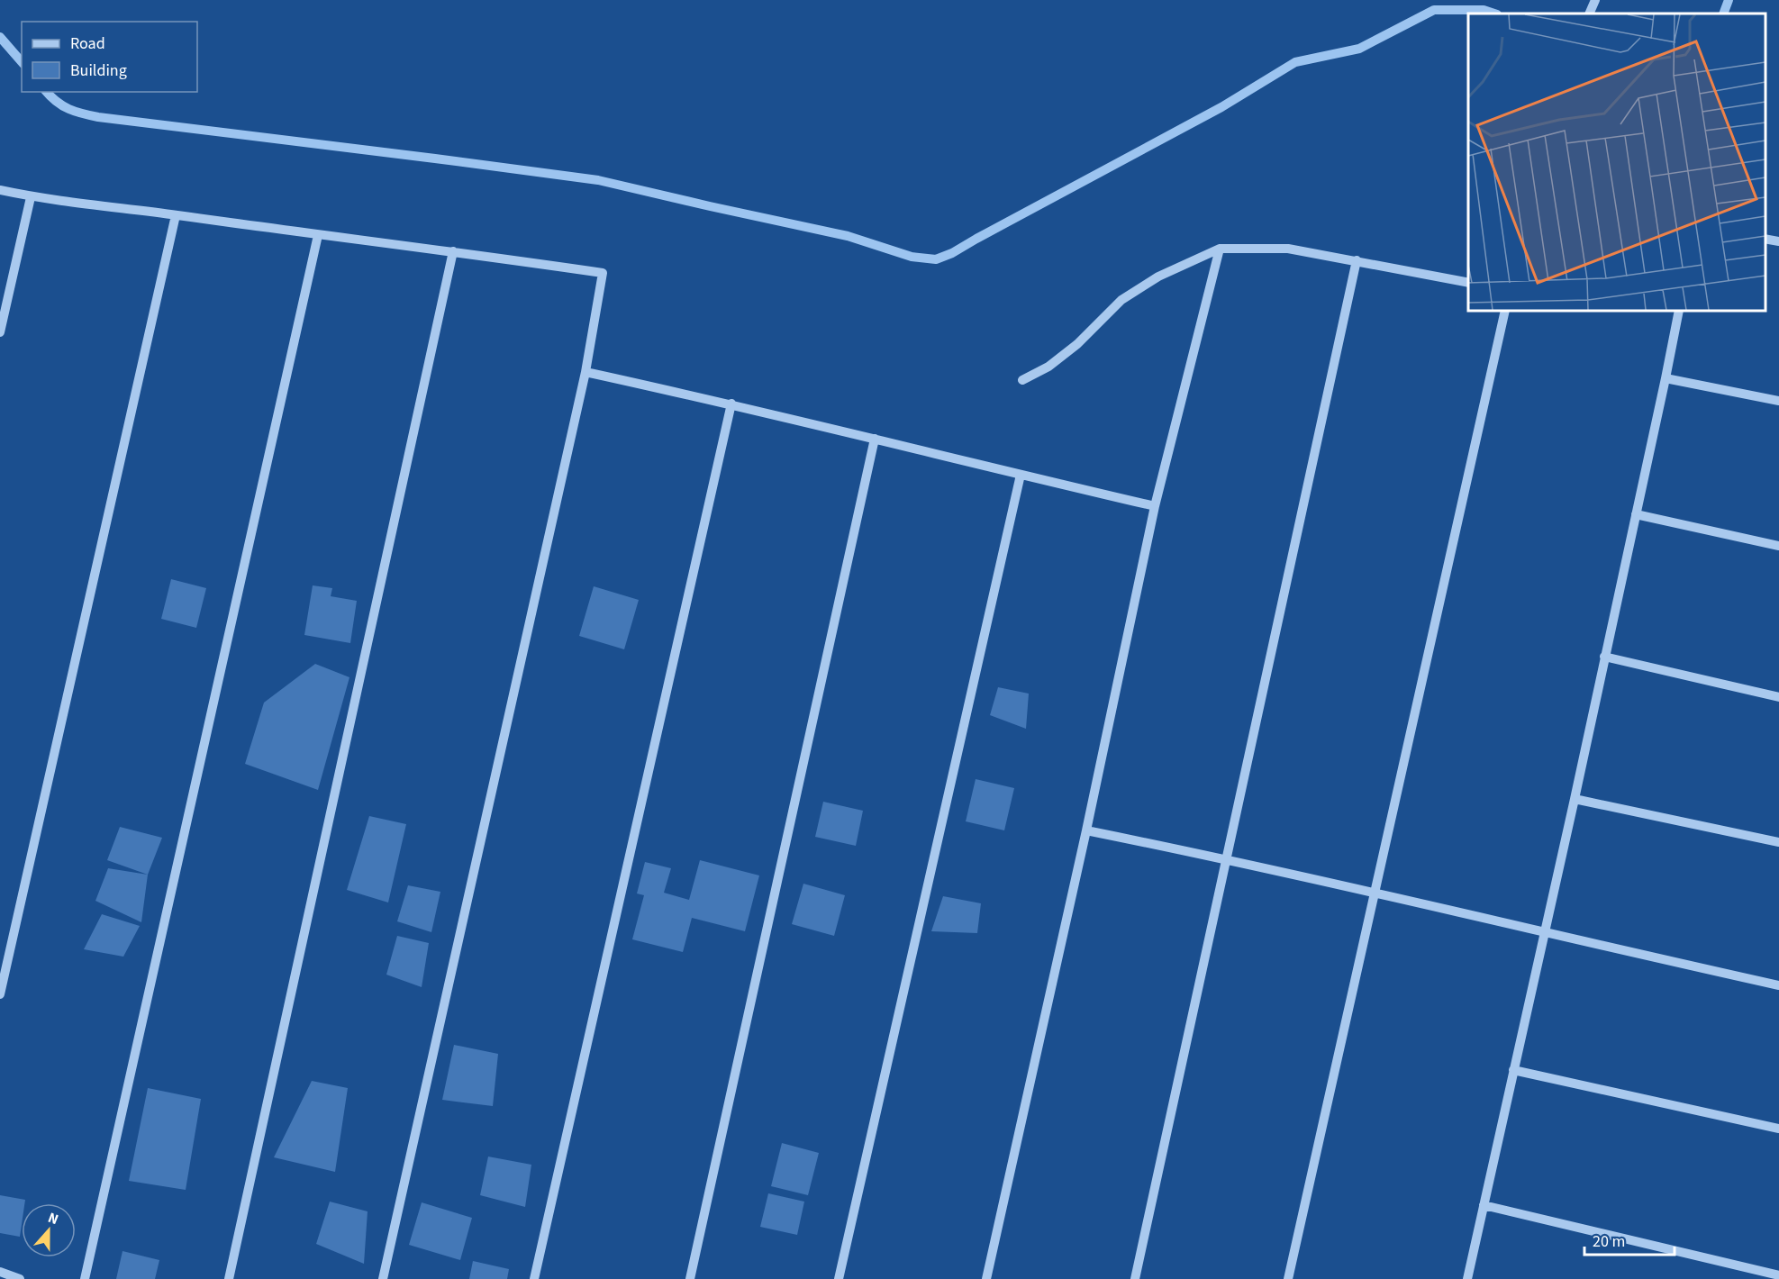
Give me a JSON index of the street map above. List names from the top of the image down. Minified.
{"legend":["Road","Building"],"scale_bar":"20 m","north":"top"}
